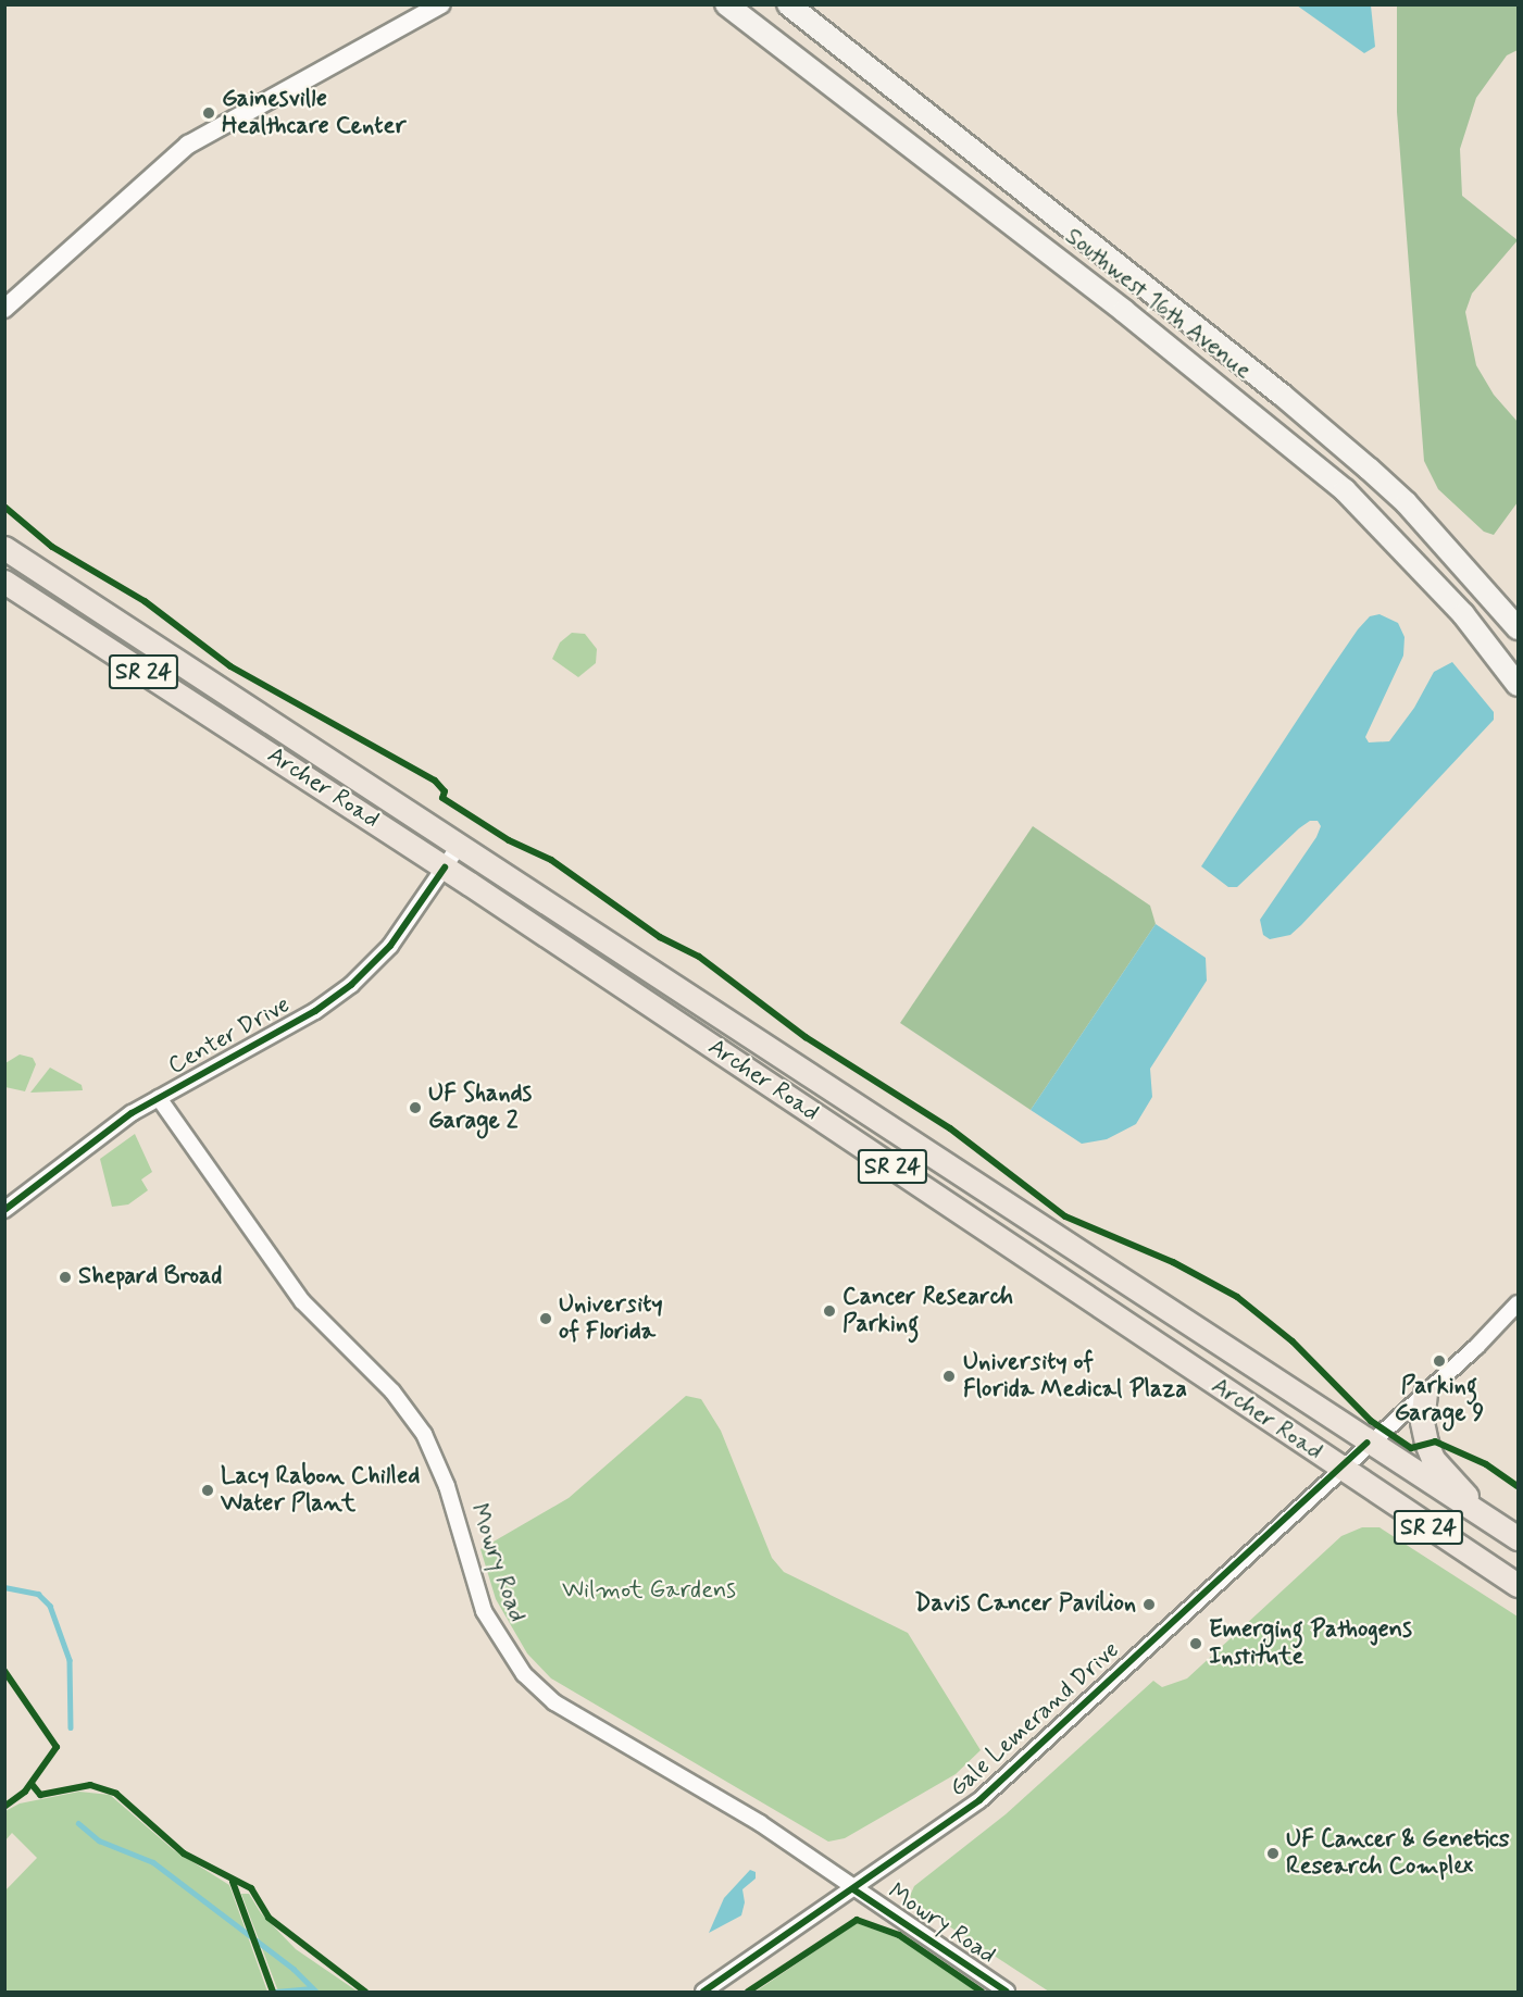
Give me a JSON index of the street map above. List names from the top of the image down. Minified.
{"streets":{"main road":["Southwest 16th Avenue","SR 24","Archer Road"],"street":["Center Drive","Mowry Road","Gale Lemerand Drive"]},"crossings":[["Archer Road","Center Drive"],["Archer Road","Gale Lemerand Drive"],["Center Drive","Mowry Road"],["Mowry Road","Gale Lemerand Drive"]],"parks":["Wilmot Gardens"],"places":["Gainesville Healthcare Center","UF Shands Garage 2","Shepard Broad","Cancer Research Parking","University of Florida","Parking Garage 9","University of Florida Medical Plaza","Lacy Rabon Chilled Water Plant","Davis Cancer Pavilion","Emerging Pathogens Institute","UF Cancer & Genetics Research Complex"]}
